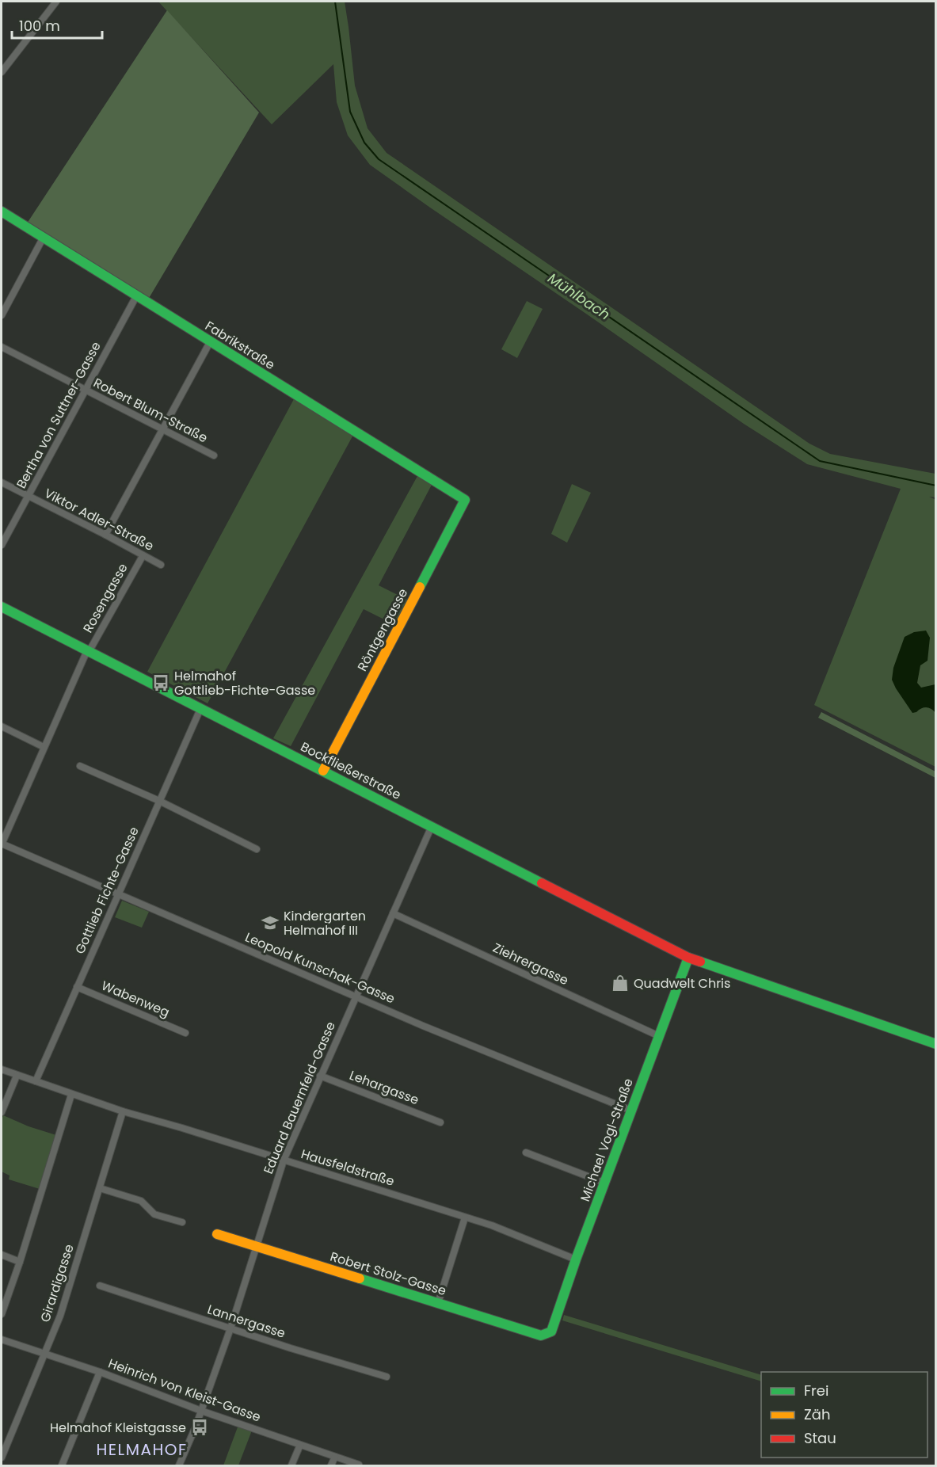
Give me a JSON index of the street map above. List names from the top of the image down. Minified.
{"streets":{"street":["Fabrikstraße","Robert Blum-Straße","Bertha von Suttner-Gasse","Viktor Adler-Straße","Rosengasse","Röntgengasse","Bockfließerstraße","Gottlieb Fichte-Gasse","Ziehrergasse","Leopold Kunschak-Gasse","Wabenweg","Lehargasse","Eduard Bauernfeld-Gasse","Michael Vogl-Straße","Hausfeldstraße","Robert Stolz-Gasse","Girardigasse","Lannergasse","Heinrich von Kleist-Gasse"]},"crossings":[["Fabrikstraße","Bertha von Suttner-Gasse"],["Fabrikstraße","Röntgengasse"],["Robert Blum-Straße","Bertha von Suttner-Gasse"],["Bertha von Suttner-Gasse","Viktor Adler-Straße"],["Viktor Adler-Straße","Rosengasse"],["Rosengasse","Bockfließerstraße"],["Rosengasse","Leopold Kunschak-Gasse"],["Röntgengasse","Bockfließerstraße"],["Bockfließerstraße","Gottlieb Fichte-Gasse"],["Bockfließerstraße","Eduard Bauernfeld-Gasse"],["Bockfließerstraße","Michael Vogl-Straße"],["Gottlieb Fichte-Gasse","Leopold Kunschak-Gasse"],["Gottlieb Fichte-Gasse","Wabenweg"],["Gottlieb Fichte-Gasse","Hausfeldstraße"],["Ziehrergasse","Eduard Bauernfeld-Gasse"],["Ziehrergasse","Michael Vogl-Straße"],["Leopold Kunschak-Gasse","Eduard Bauernfeld-Gasse"],["Leopold Kunschak-Gasse","Michael Vogl-Straße"],["Lehargasse","Eduard Bauernfeld-Gasse"],["Eduard Bauernfeld-Gasse","Hausfeldstraße"],["Eduard Bauernfeld-Gasse","Robert Stolz-Gasse"],["Eduard Bauernfeld-Gasse","Lannergasse"],["Eduard Bauernfeld-Gasse","Heinrich von Kleist-Gasse"],["Michael Vogl-Straße","Hausfeldstraße"],["Michael Vogl-Straße","Robert Stolz-Gasse"],["Hausfeldstraße","Girardigasse"],["Girardigasse","Heinrich von Kleist-Gasse"]],"districts":["HELMAHOF"],"water":["Mühlbach"],"places":{"bus stop":["Helmahof Gottlieb-Fichte-Gasse","Helmahof Kleistgasse"],"school or university":["Kindergarten Helmahof III"],"shop":["Quadwelt Chris"]},"legend":["Frei","Zäh","Stau"],"scale_bar":"100 m"}
